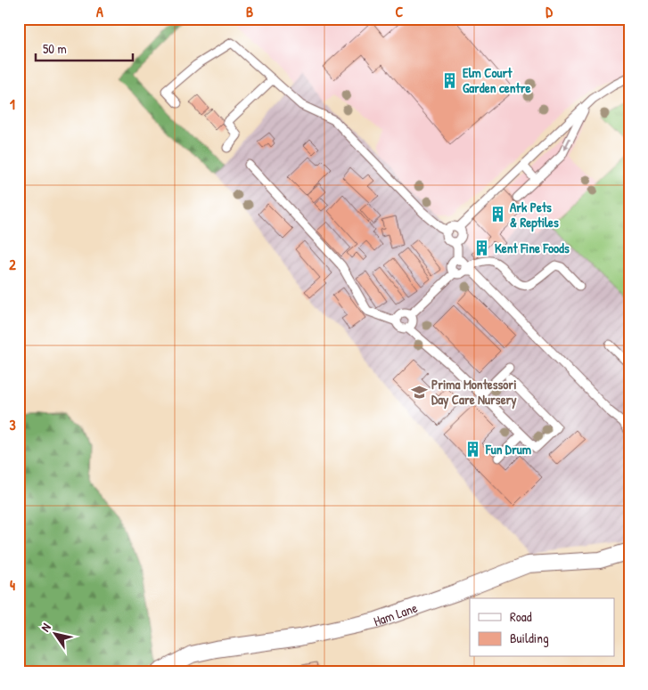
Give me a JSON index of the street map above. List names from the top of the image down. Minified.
{"streets":{"street":["Ham Lane"]},"places":{"building":["Elm Court Garden centre","Ark Pets & Reptiles","Kent Fine Foods","Fun Drum"],"school or university":["Prima Montessori Day Care Nursery"]},"legend":["Road","Building"],"scale_bar":"50 m","north":"top left","grid":{"columns":["A","B","C","D"],"rows":["1","2","3","4"]}}
